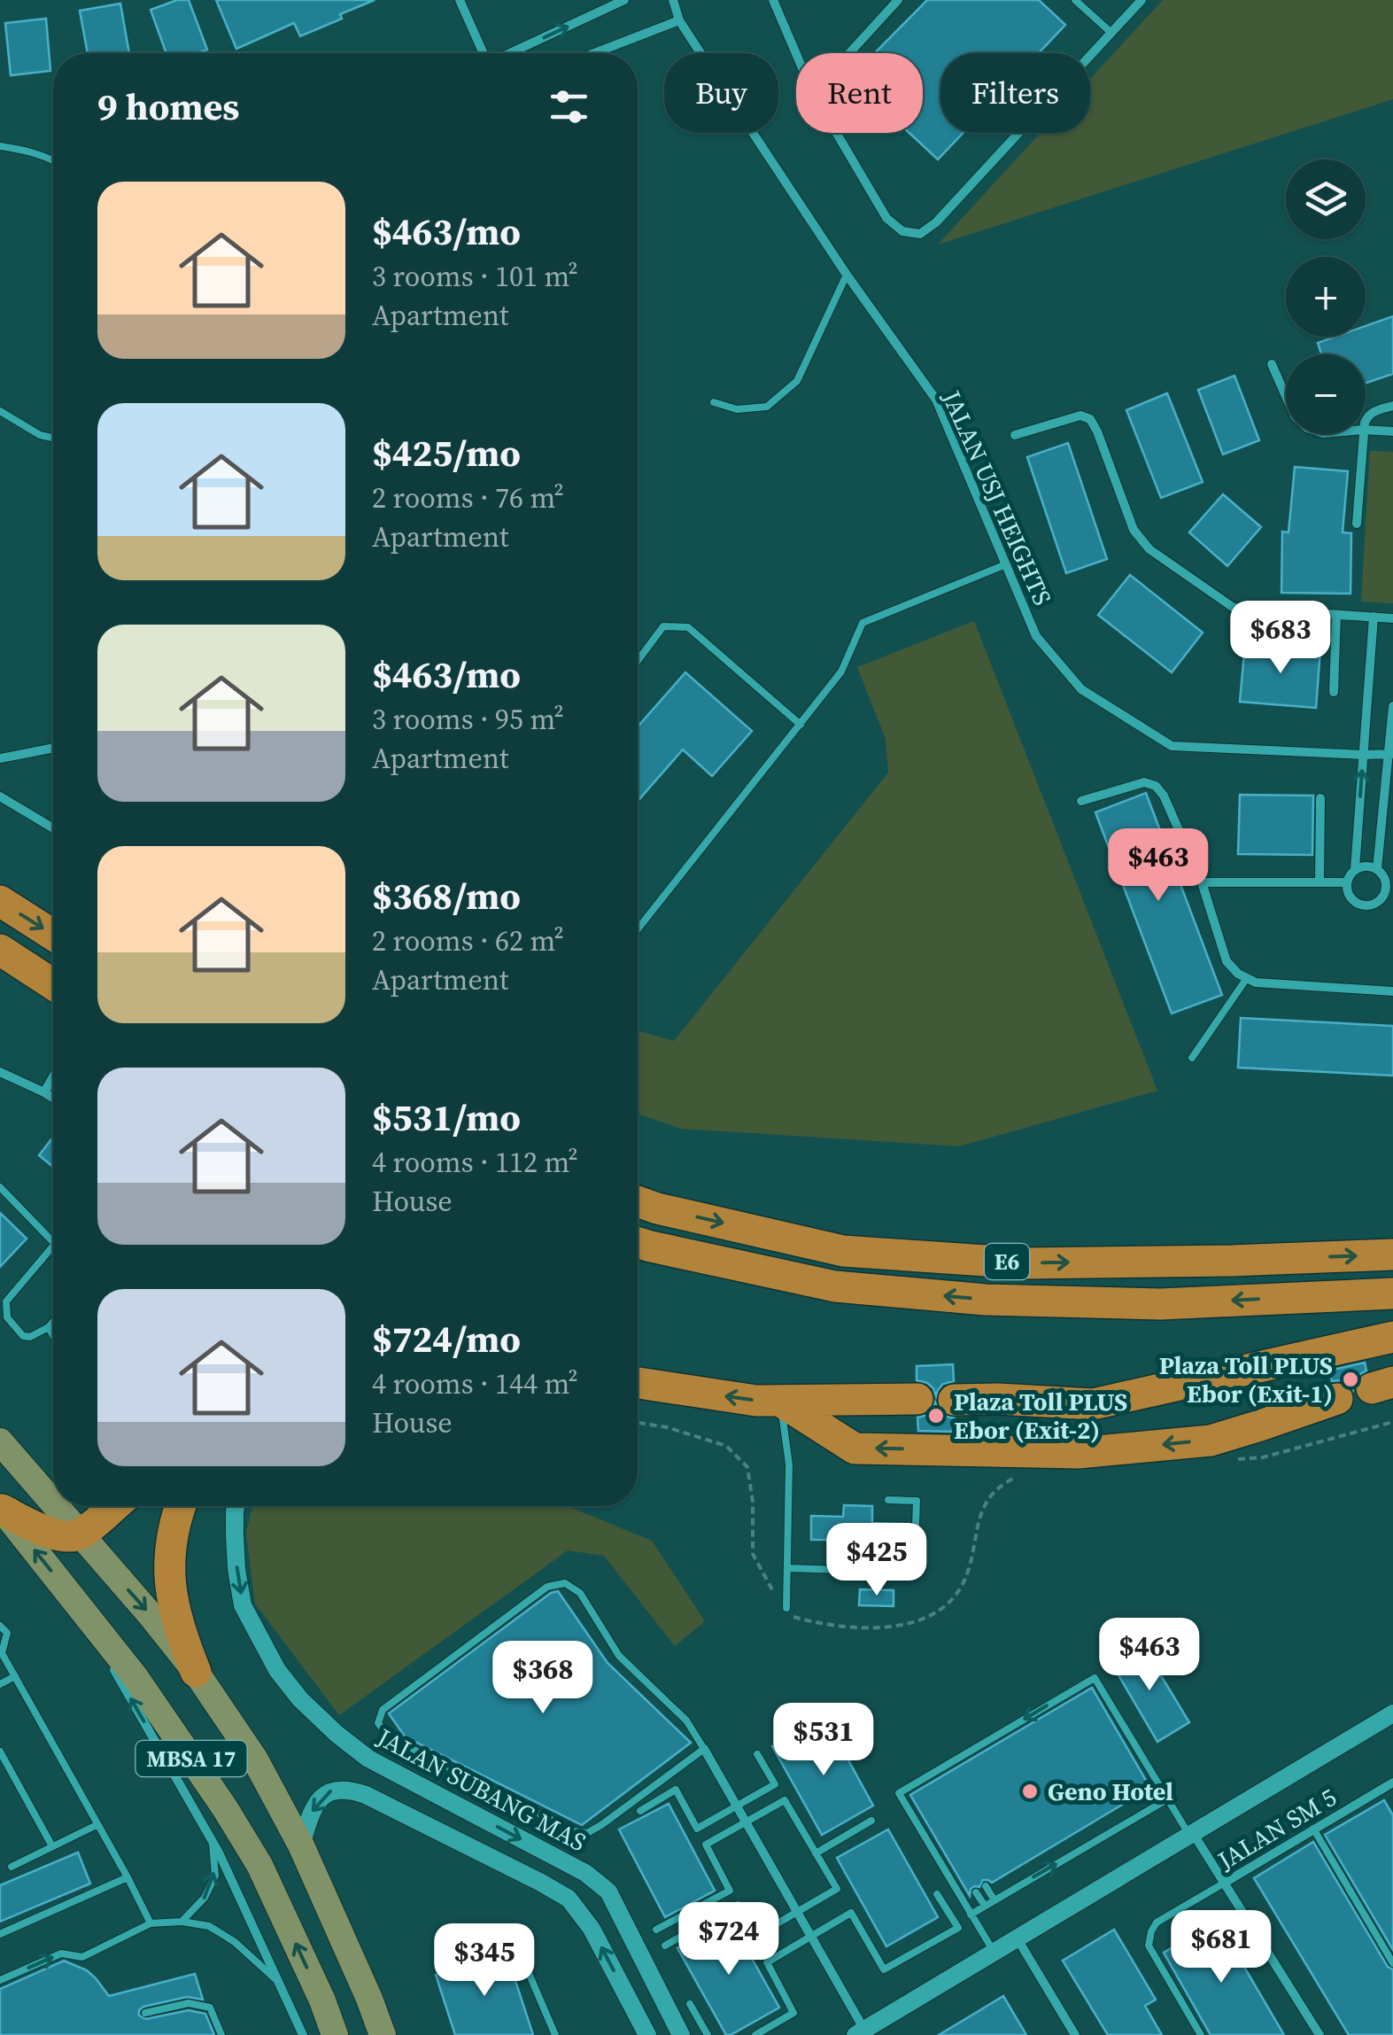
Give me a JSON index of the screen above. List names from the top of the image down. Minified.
{"streets":{"highway":["E6"],"main road":["MBSA 17"],"street":["JALAN USJ HEIGHTS","JALAN SUBANG MAS","JALAN SM 5"]},"places":["Plaza Toll PLUS Ebor (Exit-1)","Plaza Toll PLUS Ebor (Exit-2)","Geno Hotel"],"page":{"chip":["Buy","Rent","Filters"],"heading":"9 homes","map_buttons":["+","−"],"list":[{"name":"$463/mo","note":"3 rooms · 101 m² · Apartment"},{"name":"$425/mo","note":"2 rooms · 76 m² · Apartment"},{"name":"$463/mo","note":"3 rooms · 95 m² · Apartment"},{"name":"$368/mo","note":"2 rooms · 62 m² · Apartment"},{"name":"$531/mo","note":"4 rooms · 112 m² · House"},{"name":"$724/mo","note":"4 rooms · 144 m² · House"}],"price":["$683","$463","$425","$463","$368","$531","$724","$681","$345"]}}
